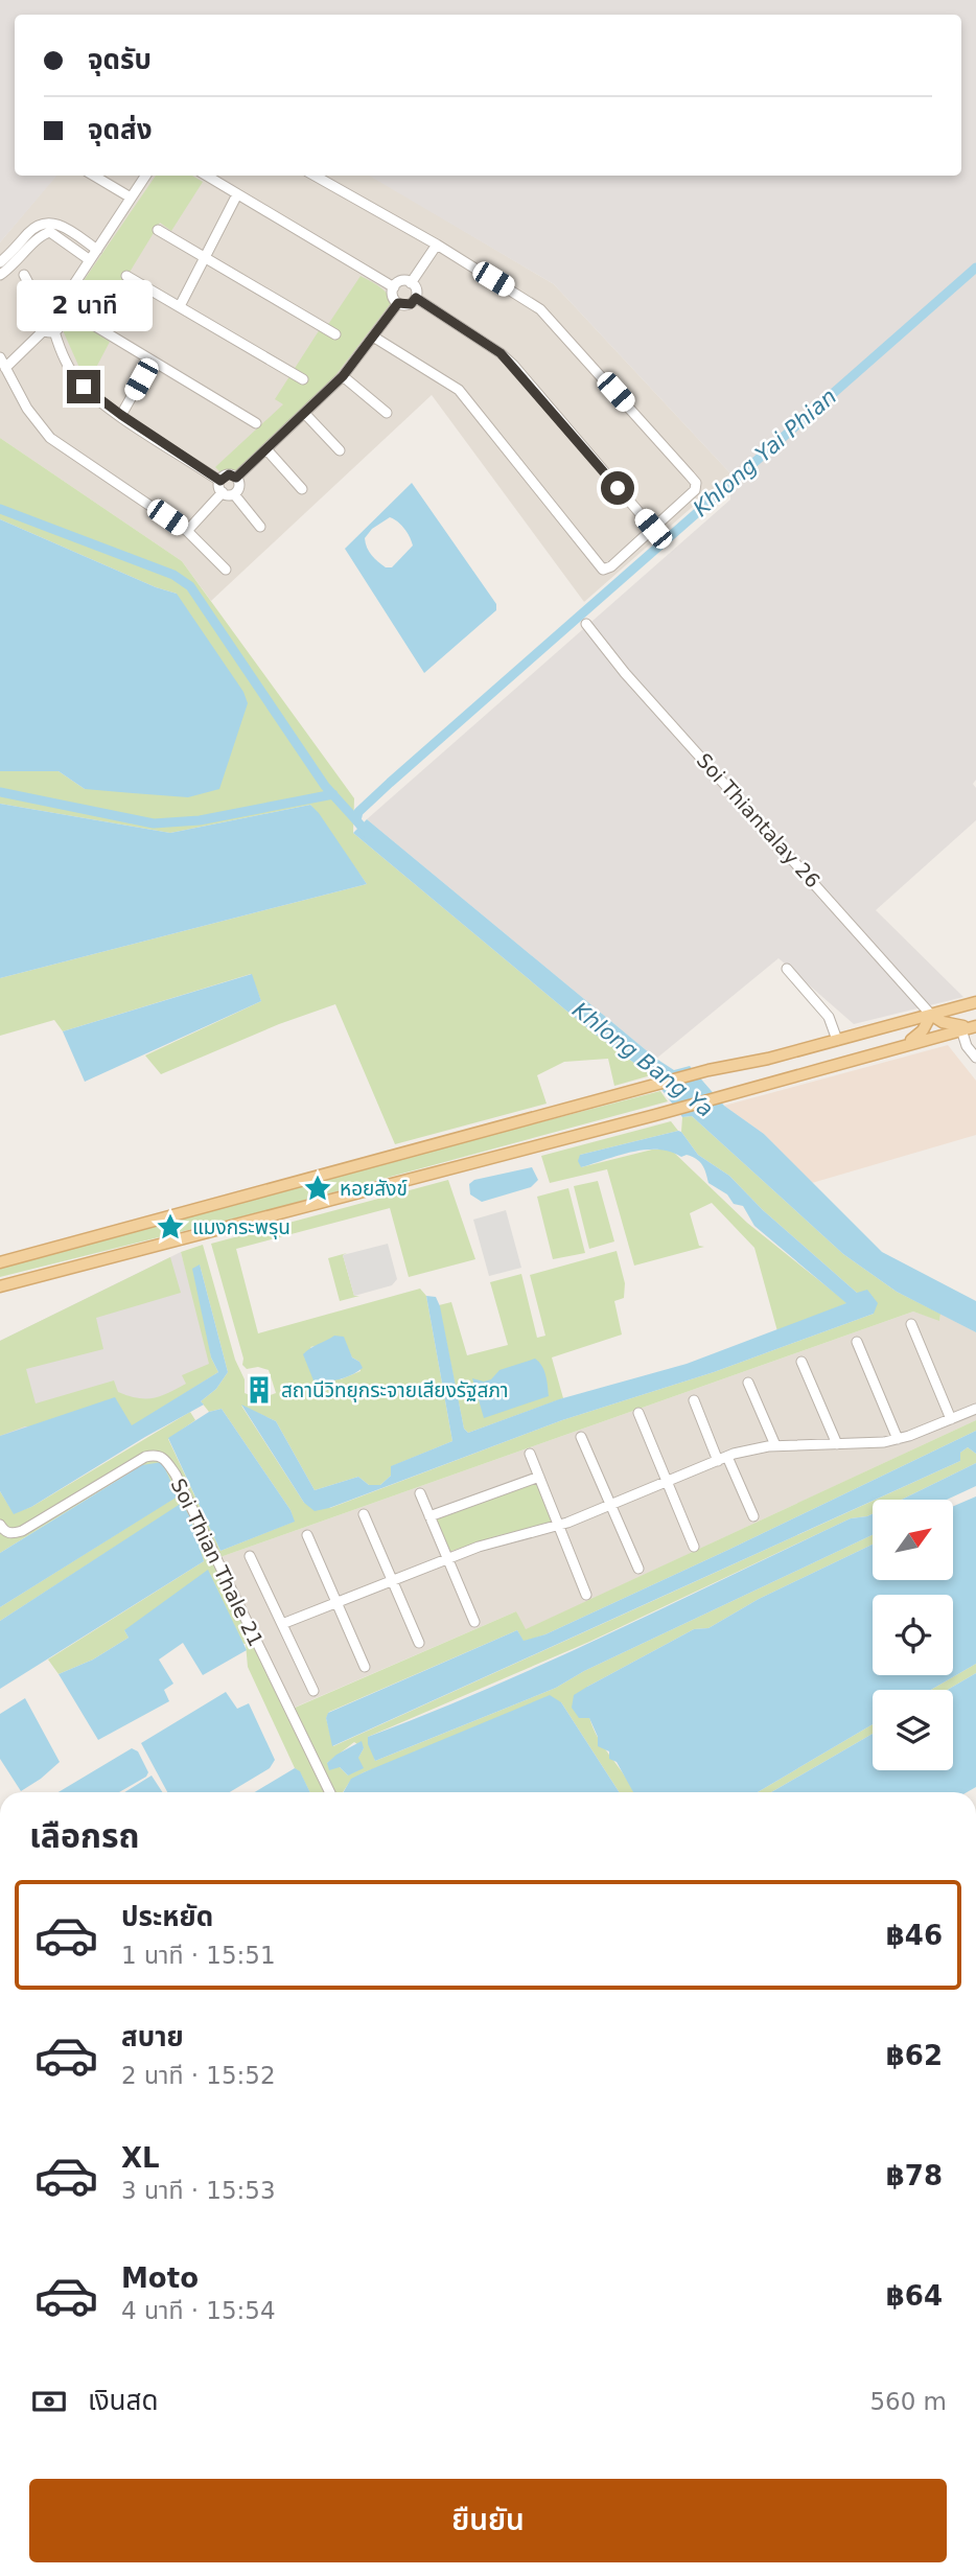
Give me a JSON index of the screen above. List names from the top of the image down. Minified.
{"streets":{"street":["Soi Thiantalay 26","Soi Thian Thale 21"]},"water":["Khlong Yai Phian","Khlong Bang Ya"],"places":{"place":["หอยสังข์","แมงกระพรุน"],"building":["สถานีวิทยุกระจายเสียงรัฐสภา"]},"north":"top right","page":{"banner":["จุดรับ","จุดส่ง"],"bubble":"2 นาที","heading":"เลือกรถ","list":[{"name":"ประหยัด","note":"1 นาที · 15:51","value":"฿46"},{"name":"สบาย","note":"2 นาที · 15:52","value":"฿62"},{"name":"XL","note":"3 นาที · 15:53","value":"฿78"},{"name":"Moto","note":"4 นาที · 15:54","value":"฿64"}],"pay":["เงินสด","560 m"],"buttons":"ยืนยัน"}}
